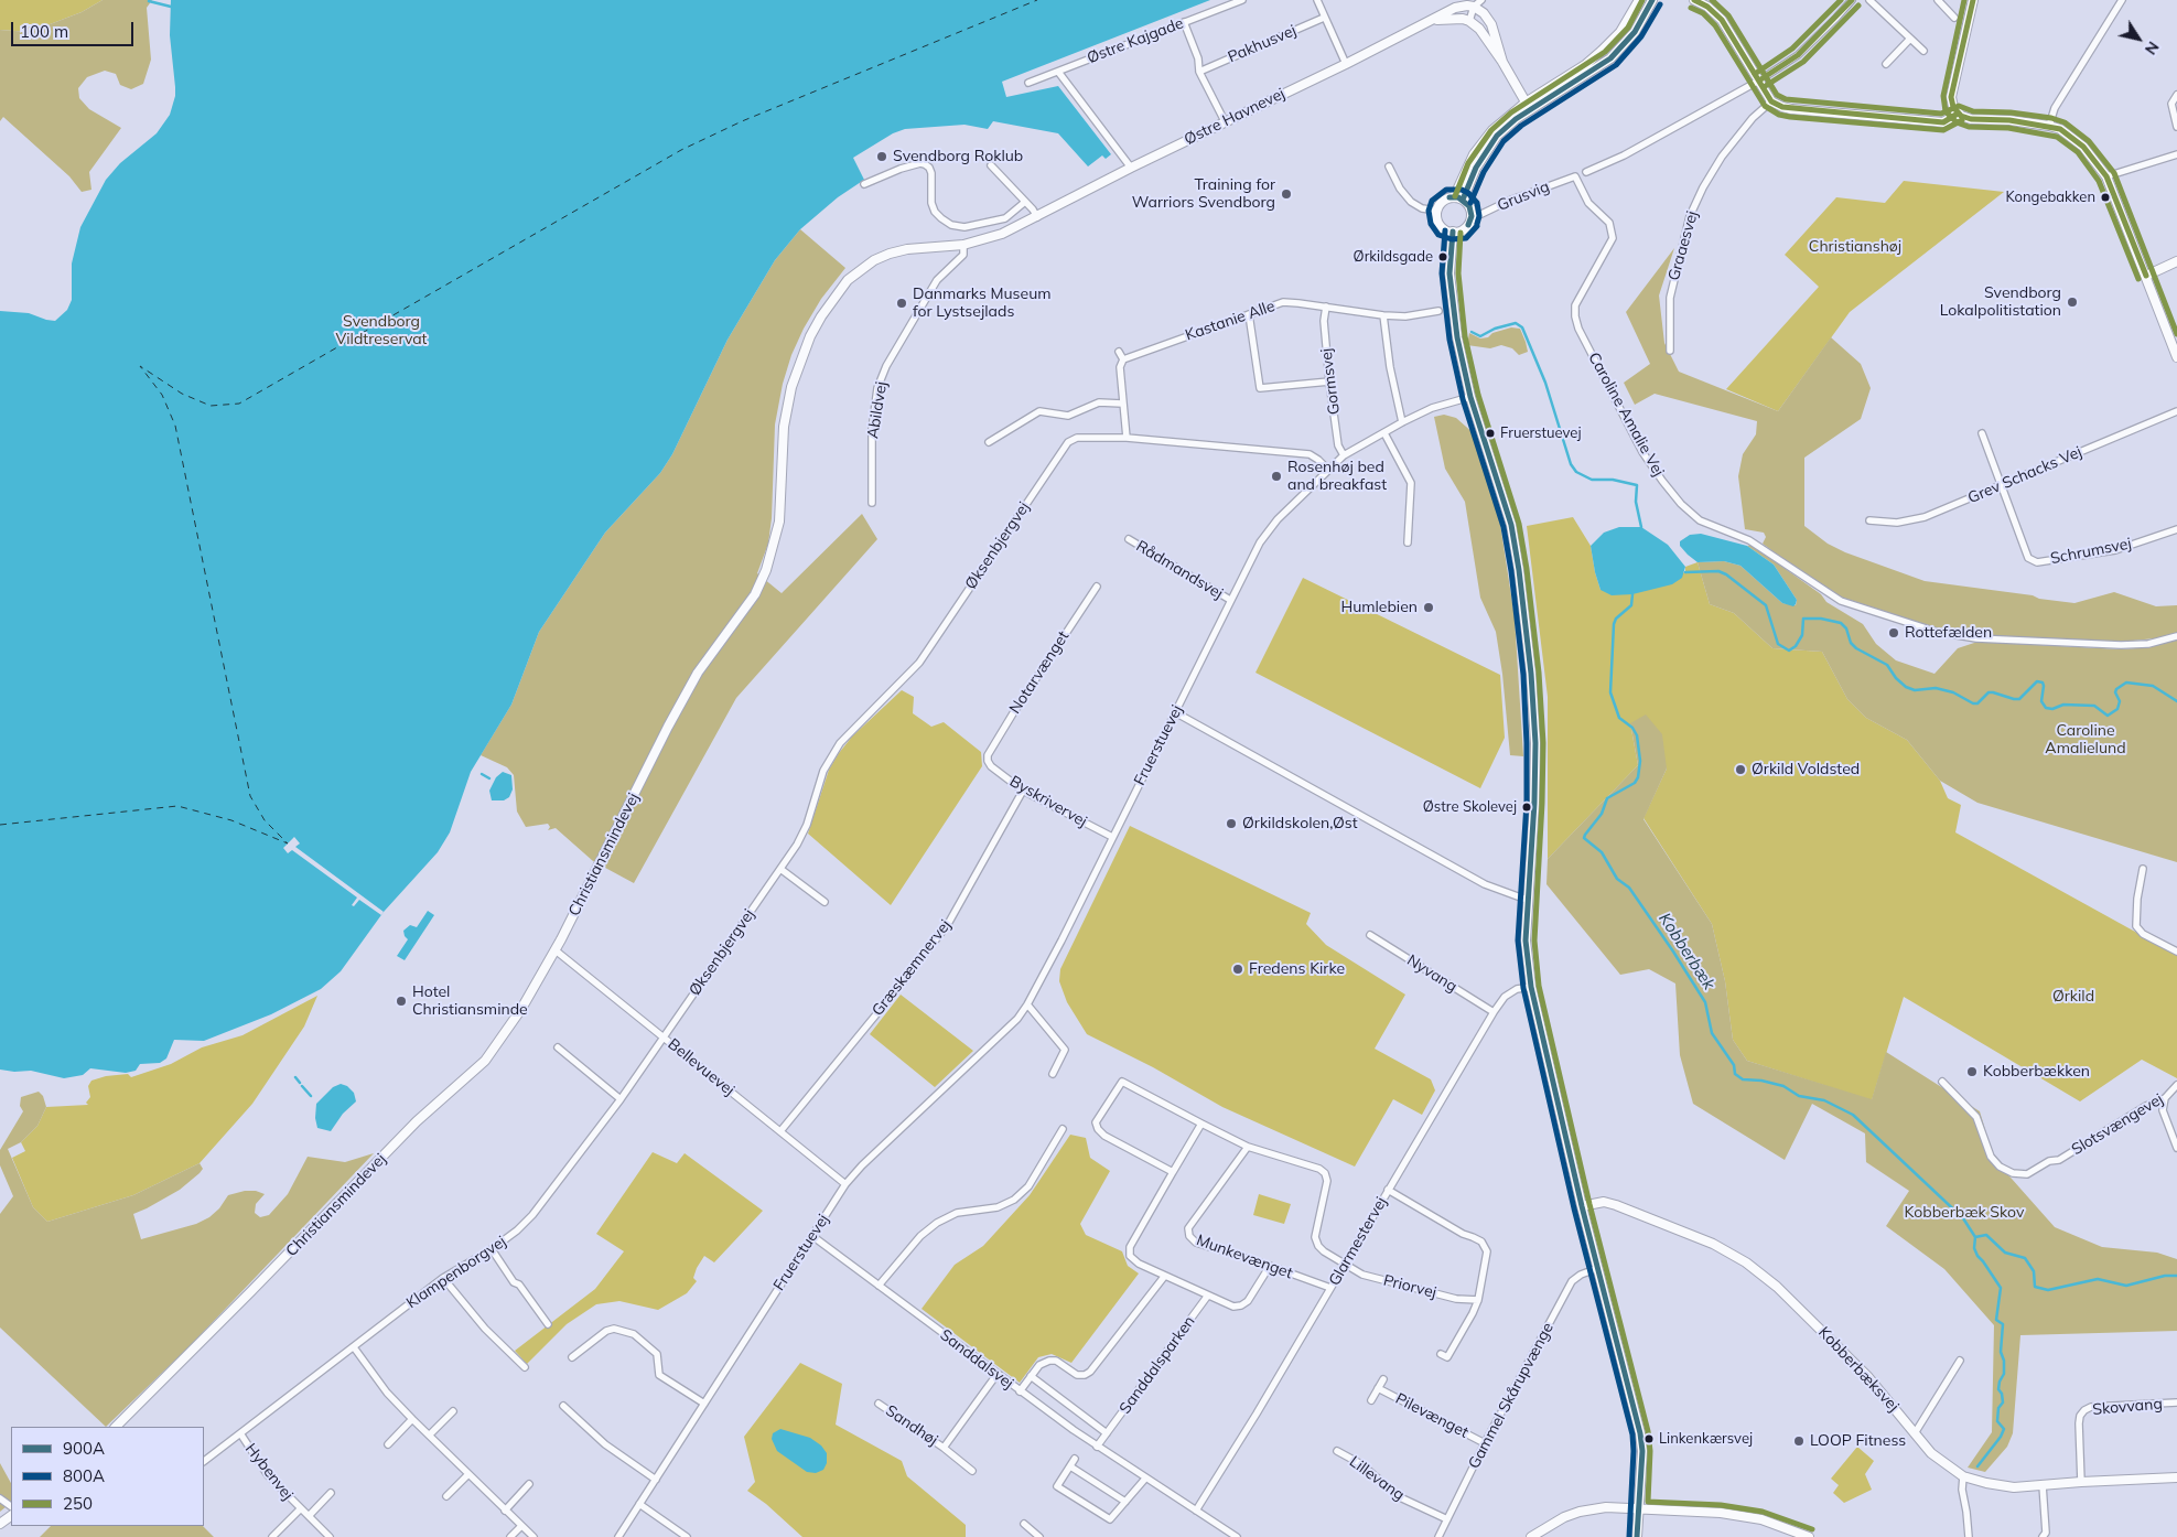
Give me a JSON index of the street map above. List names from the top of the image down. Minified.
{"streets":{"street":["Østre Kajgade","Pakhusvej","Østre Havnevej","Grusvig","Graaesvej","Kastanie Alle","Gormsvej","Abildvej","Caroline Amalie Vej","Grev Schacks Vej","Øksenbjergvej","Schrumsvej","Rådmandsvej","Notarvænget","Fruerstuevej","Byskrivervej","Christiansmindevej","Græskæmnervej","Nyvang","Bellevuevej","Slotsvængevej","Glarmestervej","Munkevænget","Klampenborgvej","Priorvej","Sanddalsvej","Sanddalsparken","Kobberbæksvej","Gammel Skårupvænge","Skovvang","Pilevænget","Sandhøj","Hybenvej","Lillevang"]},"crossings":[["Østre Havnevej","Abildvej"],["Østre Havnevej","Christiansmindevej"],["Grusvig","Caroline Amalie Vej"],["Kastanie Alle","Gormsvej"],["Gormsvej","Fruerstuevej"],["Abildvej","Christiansmindevej"],["Grev Schacks Vej","Schrumsvej"],["Øksenbjergvej","Fruerstuevej"],["Øksenbjergvej","Bellevuevej"],["Øksenbjergvej","Klampenborgvej"],["Rådmandsvej","Fruerstuevej"],["Notarvænget","Byskrivervej"],["Fruerstuevej","Byskrivervej"],["Fruerstuevej","Bellevuevej"],["Fruerstuevej","Sanddalsvej"],["Byskrivervej","Græskæmnervej"],["Christiansmindevej","Bellevuevej"],["Græskæmnervej","Bellevuevej"],["Nyvang","Glarmestervej"],["Bellevuevej","Klampenborgvej"],["Glarmestervej","Munkevænget"],["Glarmestervej","Priorvej"],["Glarmestervej","Sanddalsvej"],["Klampenborgvej","Hybenvej"],["Sanddalsvej","Sanddalsparken"],["Sanddalsvej","Sandhøj"],["Kobberbæksvej","Skovvang"],["Gammel Skårupvænge","Pilevænget"],["Gammel Skårupvænge","Lillevang"]],"water":["Kobberbæk"],"parks":["Christianshøj","Svendborg Vildtreservat","Caroline Amalielund","Ørkild","Kobberbæk Skov"],"places":["Svendborg Roklub","Training for Warriors Svendborg","Kongebakken","Ørkildsgade","Svendborg Lokalpolitistation","Danmarks Museum for Lystsejlads","Fruerstuevej","Rosenhøj bed and breakfast","Humlebien","Rottefælden","Ørkild Voldsted","Østre Skolevej","Ørkildskolen,Øst","Fredens Kirke","Hotel Christiansminde","Kobberbækken","Linkenkærsvej","LOOP Fitness"],"lines":["transit line 900A","transit line 250","transit line 800A"],"legend":["900A","800A","250"],"scale_bar":"100 m","north":"bottom right"}
